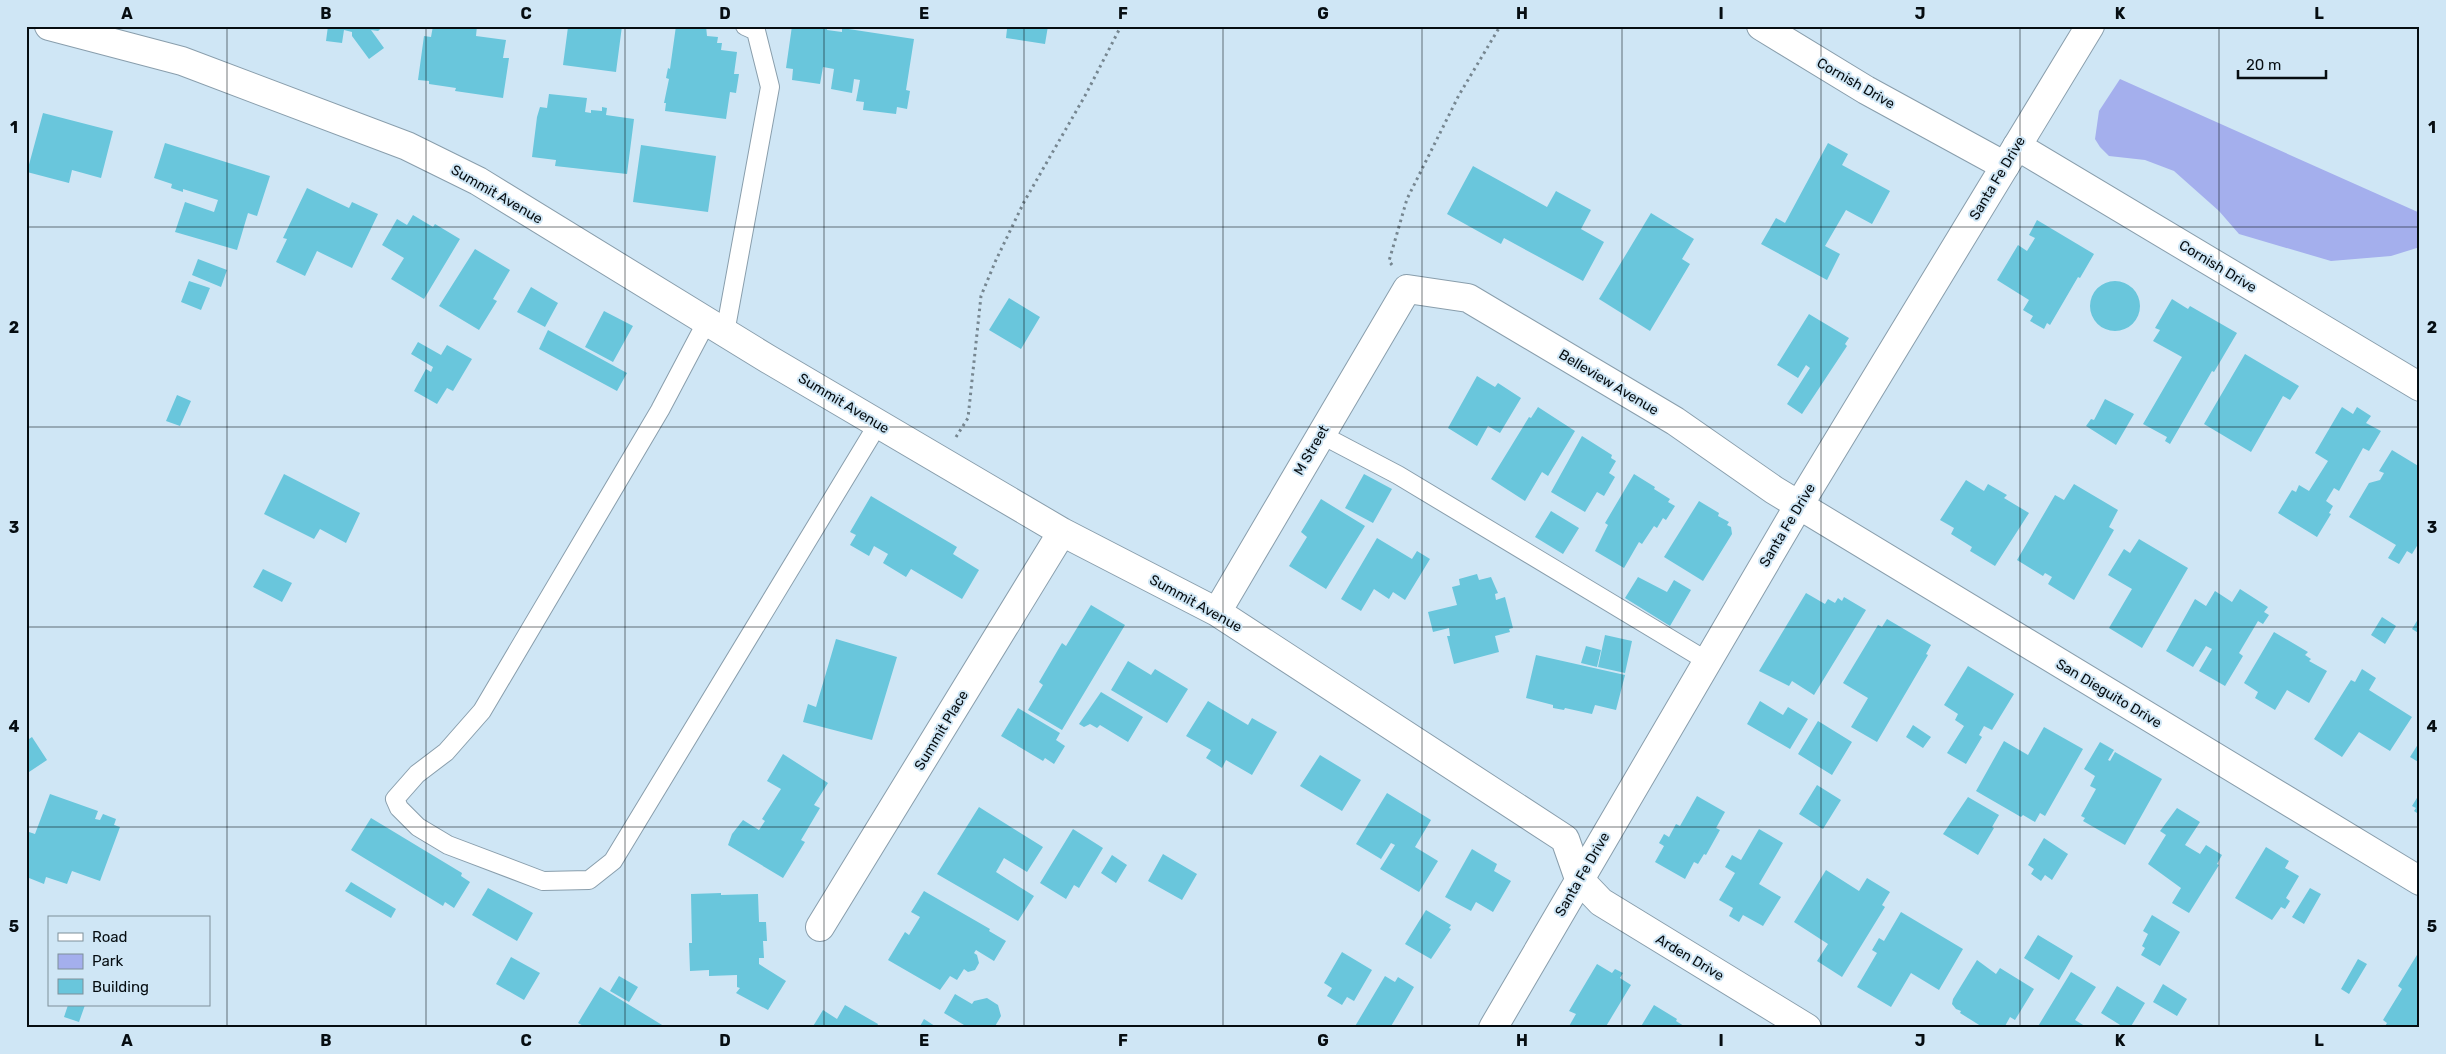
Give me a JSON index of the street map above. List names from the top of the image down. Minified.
{"streets":{"street":["Cornish Drive","Santa Fe Drive","Summit Avenue","Belleview Avenue","M Street","San Dieguito Drive","Summit Place","Arden Drive"]},"crossings":[["Cornish Drive","Santa Fe Drive"],["Santa Fe Drive","Summit Avenue"],["Santa Fe Drive","Belleview Avenue"],["Santa Fe Drive","San Dieguito Drive"],["Santa Fe Drive","Arden Drive"],["Summit Avenue","M Street"],["Summit Avenue","Summit Place"],["Summit Avenue","Arden Drive"],["Belleview Avenue","M Street"],["Belleview Avenue","San Dieguito Drive"]],"legend":["Road","Park","Building"],"scale_bar":"20 m","grid":{"columns":["A","B","C","D","E","F","G","H","I","J","K","L"],"rows":["1","2","3","4","5"]}}
